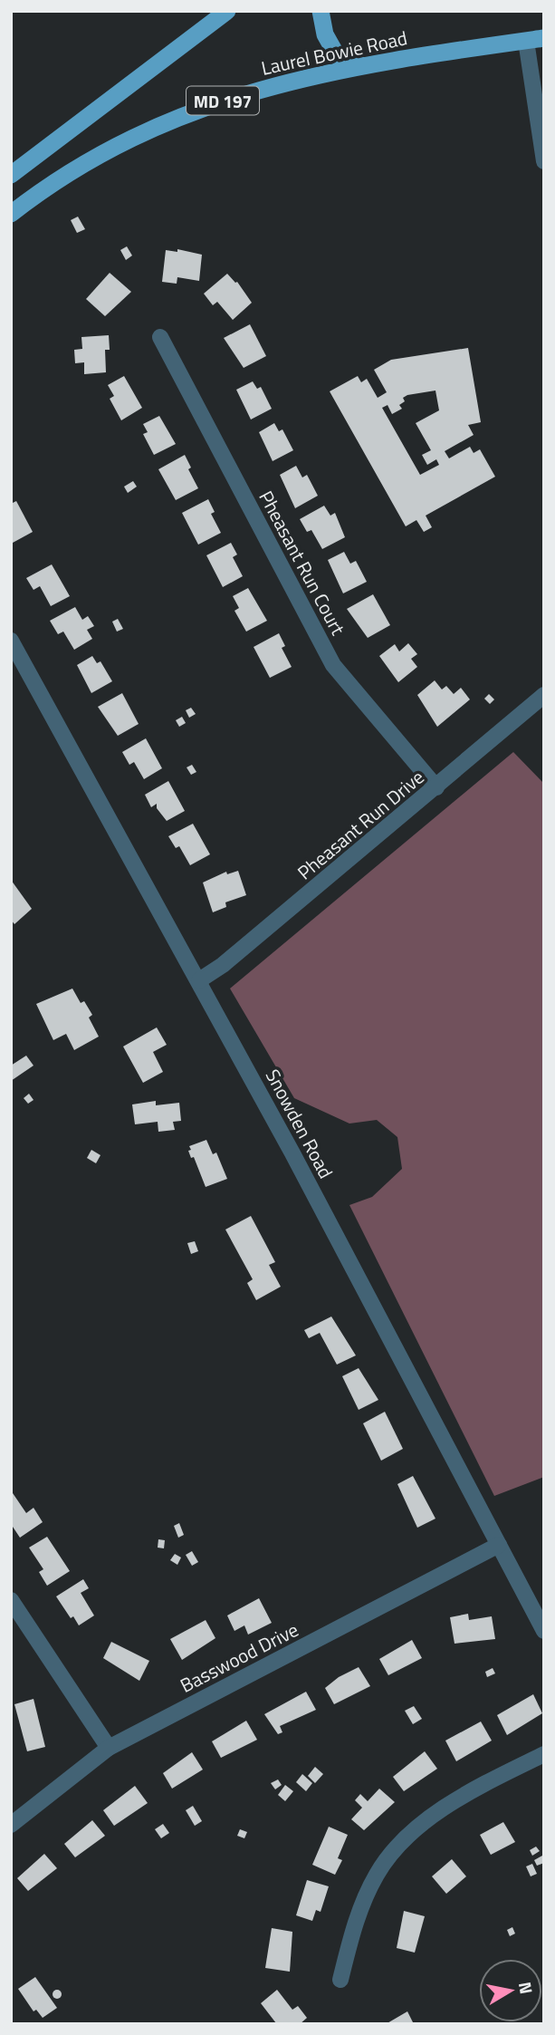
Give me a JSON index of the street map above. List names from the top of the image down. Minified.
{"streets":{"main road":["Laurel Bowie Road","MD 197"],"street":["Pheasant Run Court","Pheasant Run Drive","Snowden Road","Basswood Drive"]},"crossings":[["Pheasant Run Court","Pheasant Run Drive"],["Pheasant Run Drive","Snowden Road"],["Snowden Road","Basswood Drive"]],"north":"right"}
